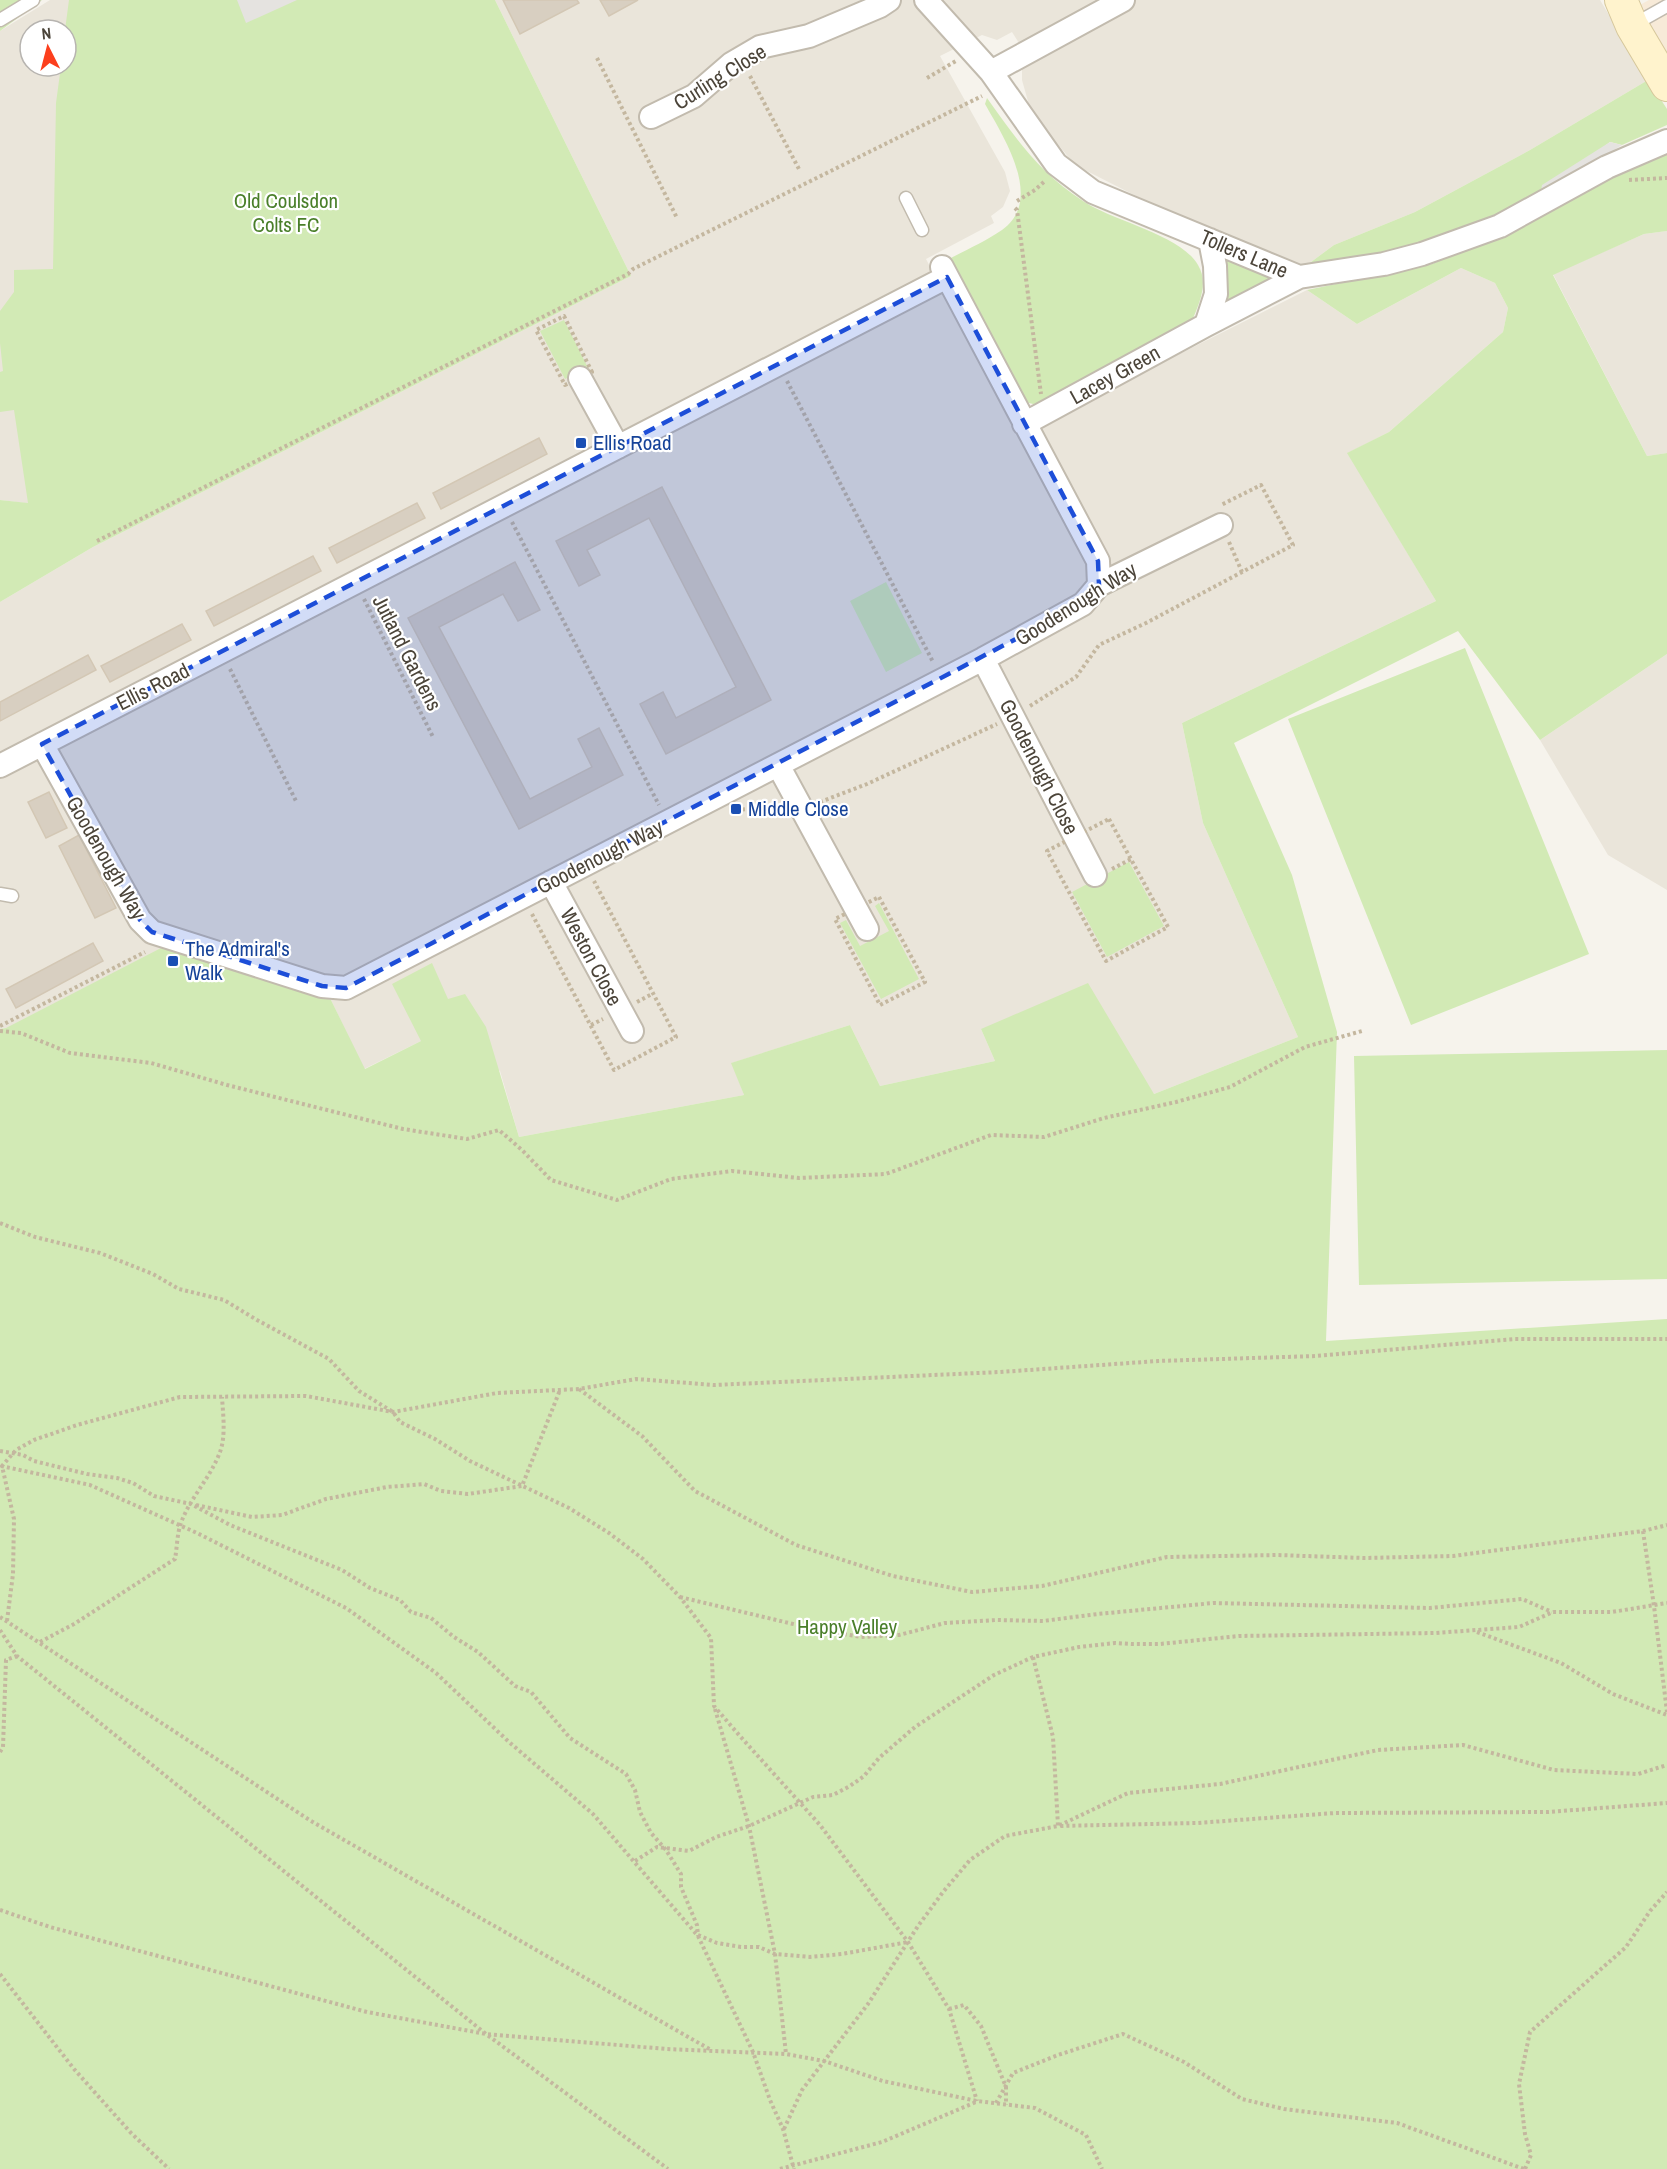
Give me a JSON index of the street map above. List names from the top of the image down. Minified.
{"streets":{"street":["Curling Close","Tollers Lane","Lacey Green","Goodenough Way","Ellis Road","Goodenough Close","Weston Close"],"path":["Jutland Gardens"]},"crossings":[["Tollers Lane","Lacey Green"],["Lacey Green","Ellis Road"],["Goodenough Way","Ellis Road"],["Goodenough Way","Goodenough Close"],["Goodenough Way","Weston Close"],["Jutland Gardens","Ellis Road"]],"parks":["Old Coulsdon Colts FC","Happy Valley"],"places":{"transit":["Ellis Road","Middle Close","The Admiral's Walk"]},"north":"top"}
